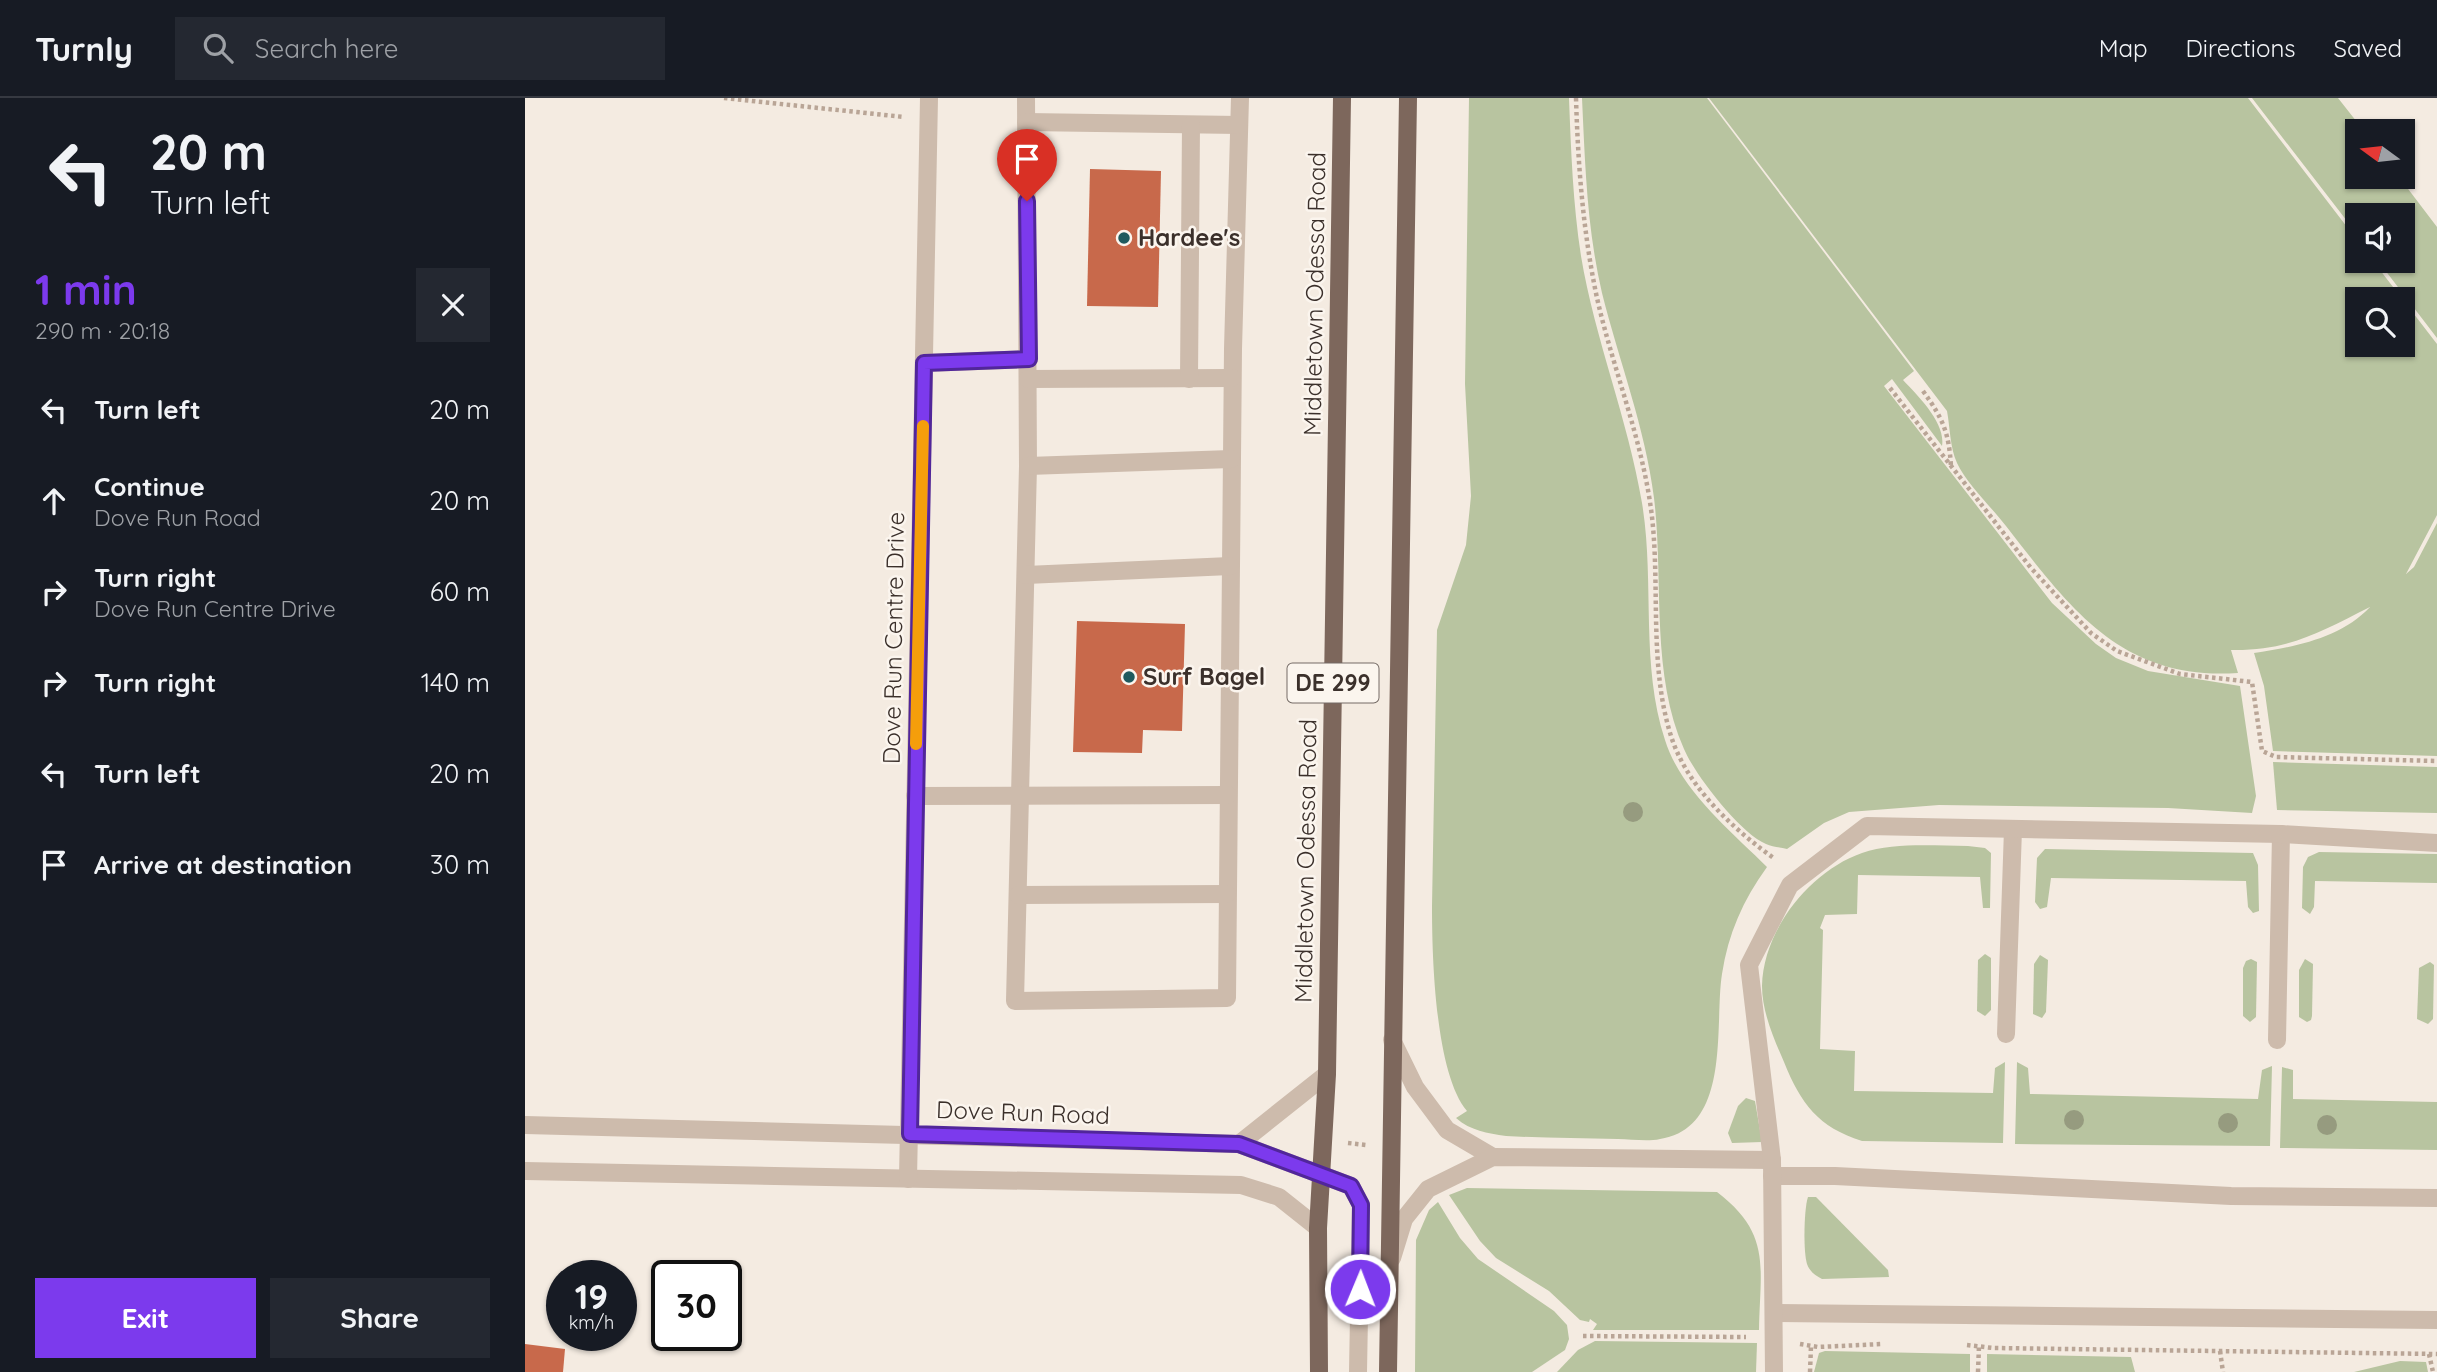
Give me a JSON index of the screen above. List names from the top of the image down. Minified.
{"streets":{"main road":["Middletown Odessa Road","DE 299"],"street":["Dove Run Centre Drive","Dove Run Road"]},"crossings":[["Middletown Odessa Road","Dove Run Road"],["Dove Run Centre Drive","Dove Run Road"]],"places":["Hardee's","Surf Bagel"],"north":"left","page":{"header":"Turnly","search":"Search here","nav":["Map","Directions","Saved"],"turn":["20 m","Turn left"],"heading":["1 min","290 m · 20:18"],"list":[{"name":"Turn left","value":"20 m"},{"name":"Continue","note":"Dove Run Road","value":"20 m"},{"name":"Turn right","note":"Dove Run Centre Drive","value":"60 m"},{"name":"Turn right","value":"140 m"},{"name":"Turn left","value":"20 m"},{"name":"Arrive at destination","value":"30 m"}],"speed":"19 km/h","limit":"30","buttons":["Exit","Share"]}}
